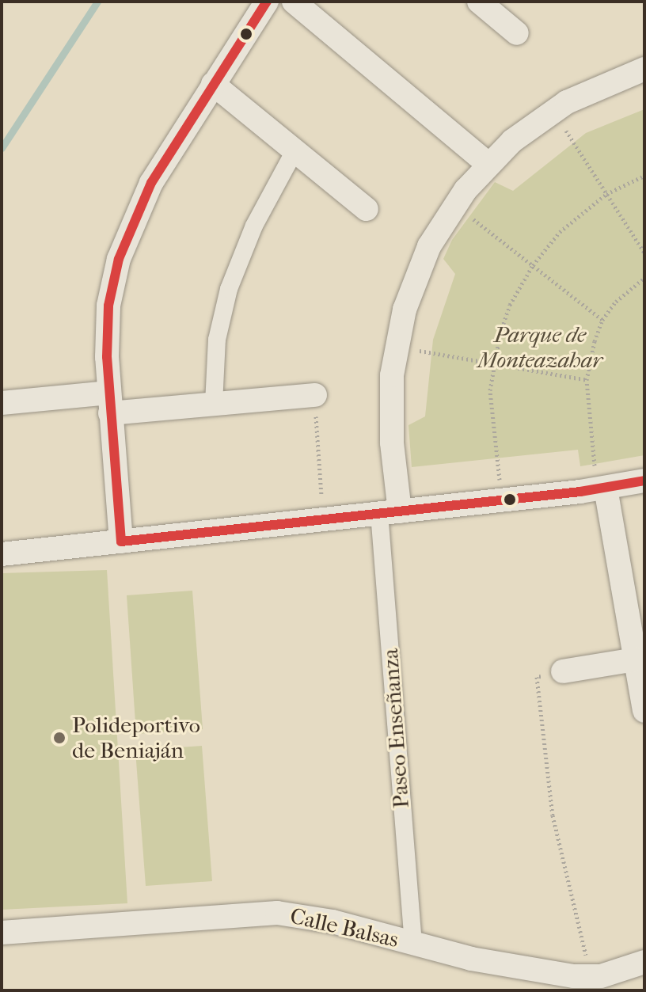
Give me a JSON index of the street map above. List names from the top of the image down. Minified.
{"streets":{"street":["Paseo Enseñanza","Calle Balsas"]},"crossings":[["Paseo Enseñanza","Calle Balsas"]],"parks":["Parque de Monteazahar"],"places":["Polideportivo de Beniaján"]}
